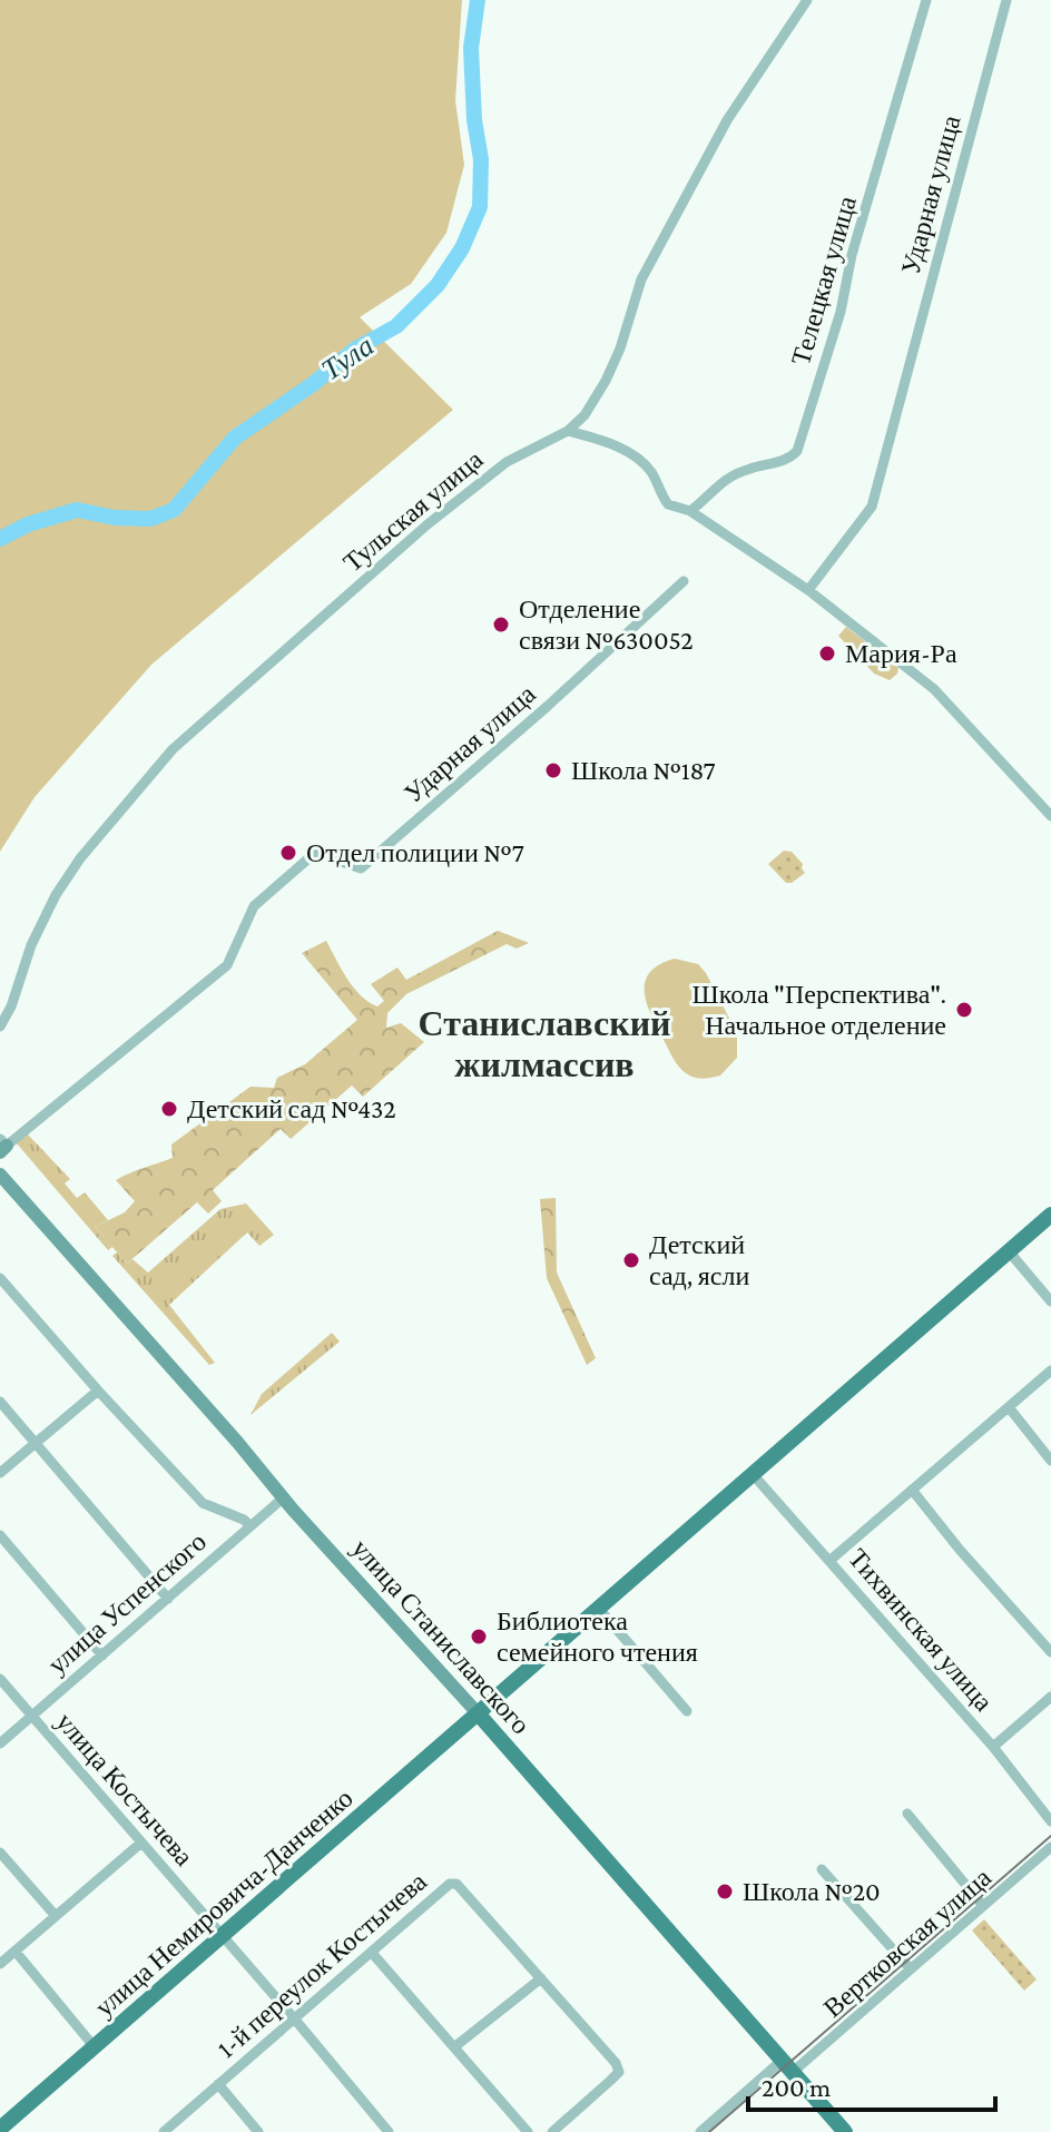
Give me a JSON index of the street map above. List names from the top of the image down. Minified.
{"streets":{"main road":["улица Станиславского","улица Немировича-Данченко"],"street":["Ударная улица","Телецкая улица","Тульская улица","улица Успенского","Тихвинская улица","улица Костычева","Вертковская улица","1-й переулок Костычева"]},"crossings":[["улица Успенского","улица Станиславского"],["улица Успенского","улица Костычева"],["Тихвинская улица","улица Немировича-Данченко"],["улица Станиславского","улица Немировича-Данченко"],["улица Станиславского","Вертковская улица"],["улица Костычева","улица Немировича-Данченко"],["улица Костычева","1-й переулок Костычева"]],"districts":["Станиславский жилмассив"],"water":["Тула"],"places":["Отделение связи №630052","Мария-Ра","Школа №187","Отдел полиции №7","Школа \"Перспектива\". Начальное отделение","Детский сад №432","Детский сад, ясли","Библиотека семейного чтения","Школа №20"],"scale_bar":"200 m"}
